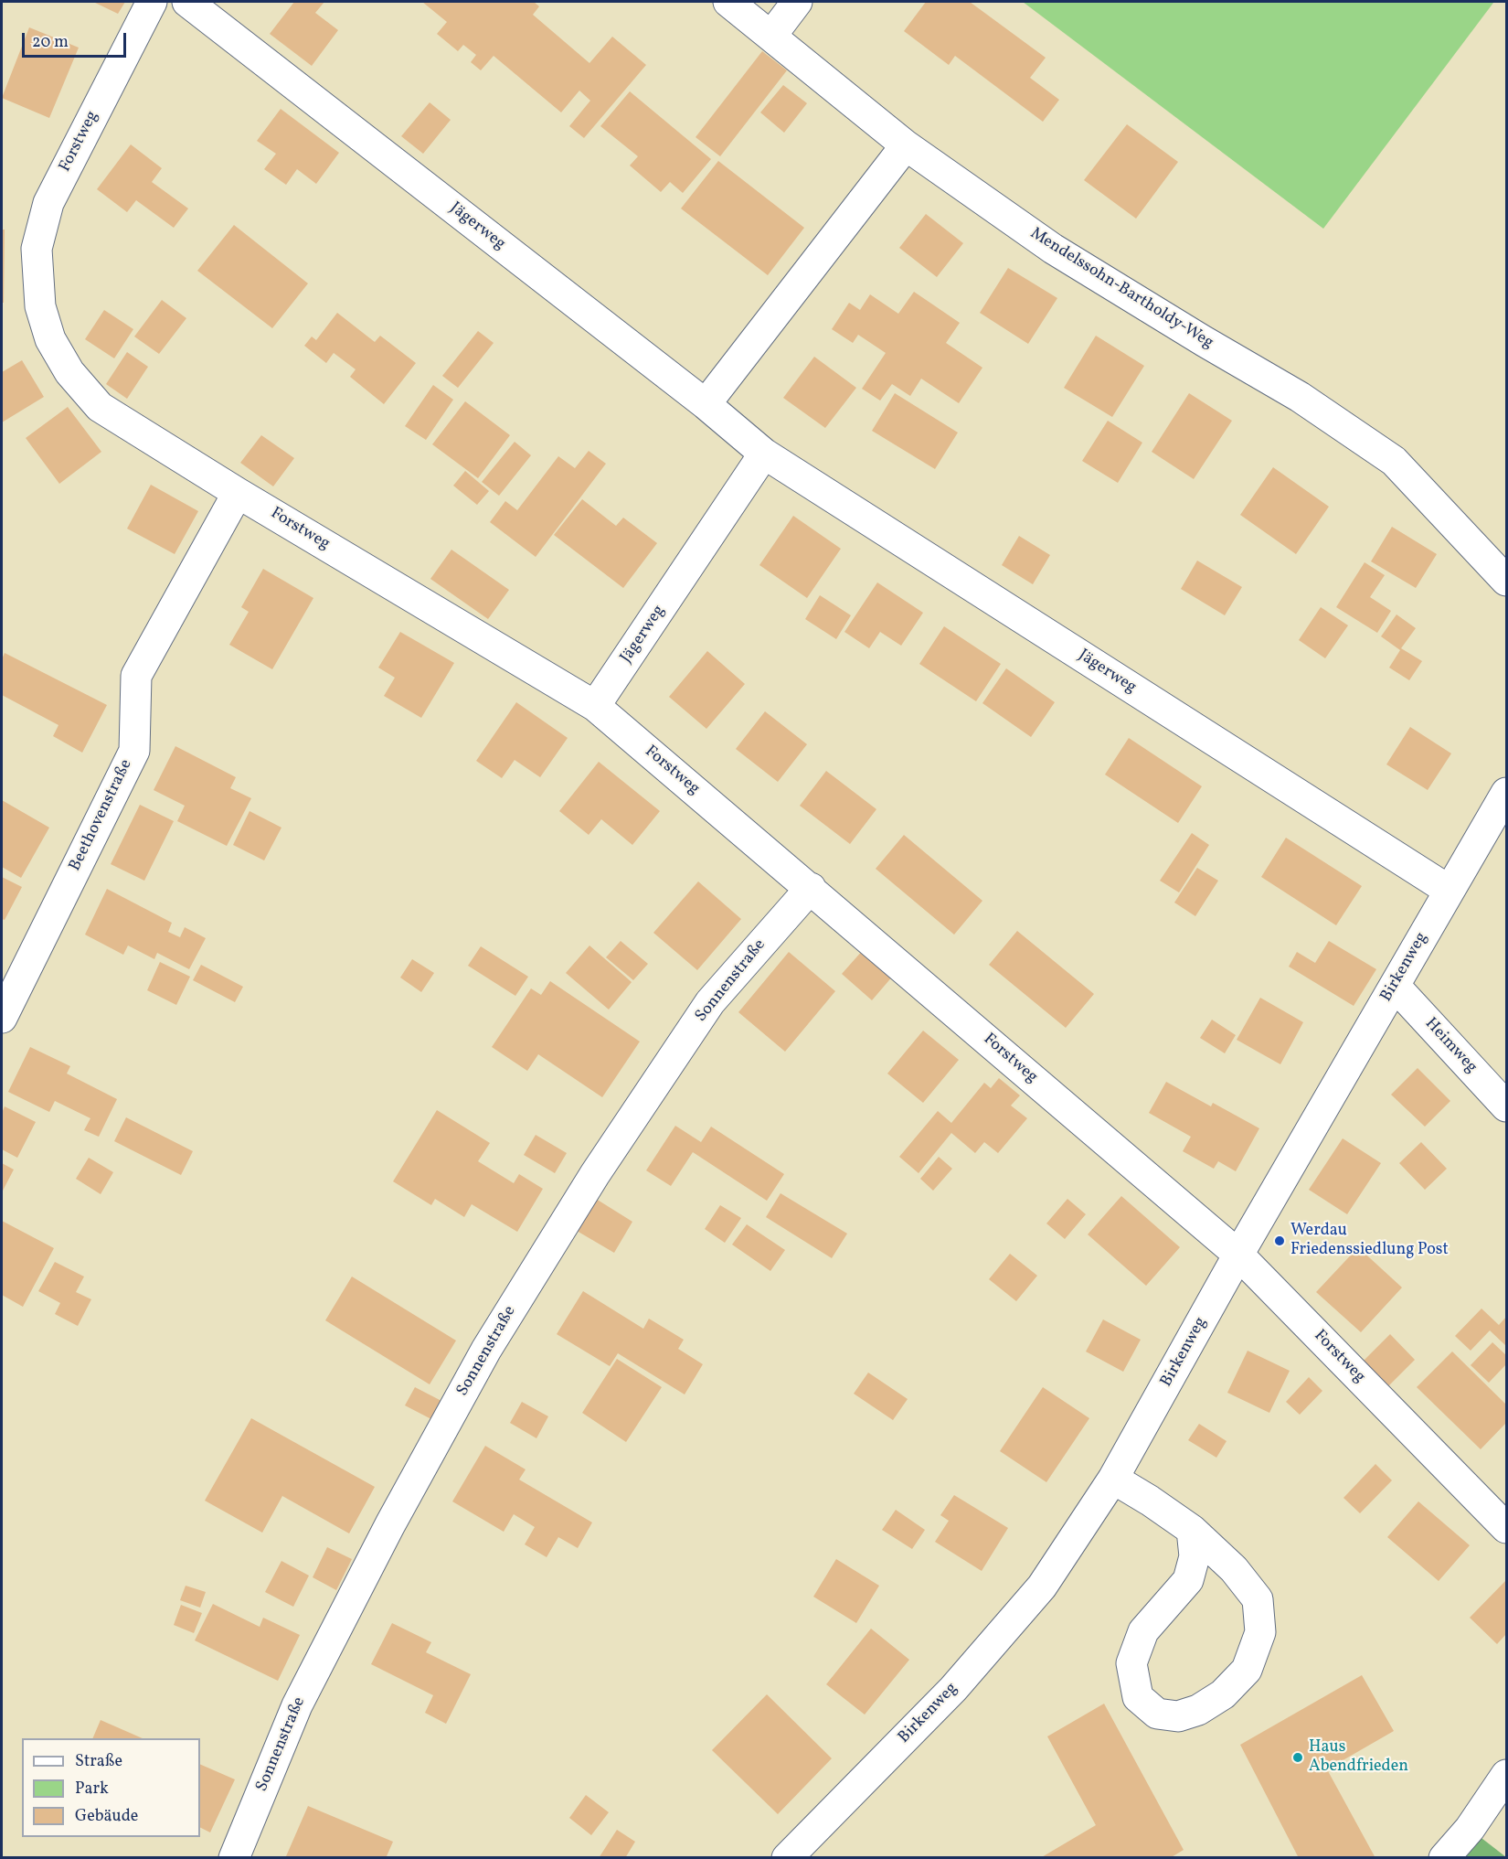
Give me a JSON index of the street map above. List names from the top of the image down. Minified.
{"streets":{"street":["Forstweg","Jägerweg","Mendelssohn-Bartholdy-Weg","Beethovenstraße","Birkenweg","Sonnenstraße","Heimweg"]},"crossings":[["Forstweg","Jägerweg"],["Forstweg","Beethovenstraße"],["Forstweg","Birkenweg"],["Forstweg","Sonnenstraße"],["Jägerweg","Birkenweg"],["Birkenweg","Heimweg"]],"places":["Werdau Friedenssiedlung Post","Haus Abendfrieden"],"legend":["Straße","Park","Gebäude"],"scale_bar":"20 m"}
